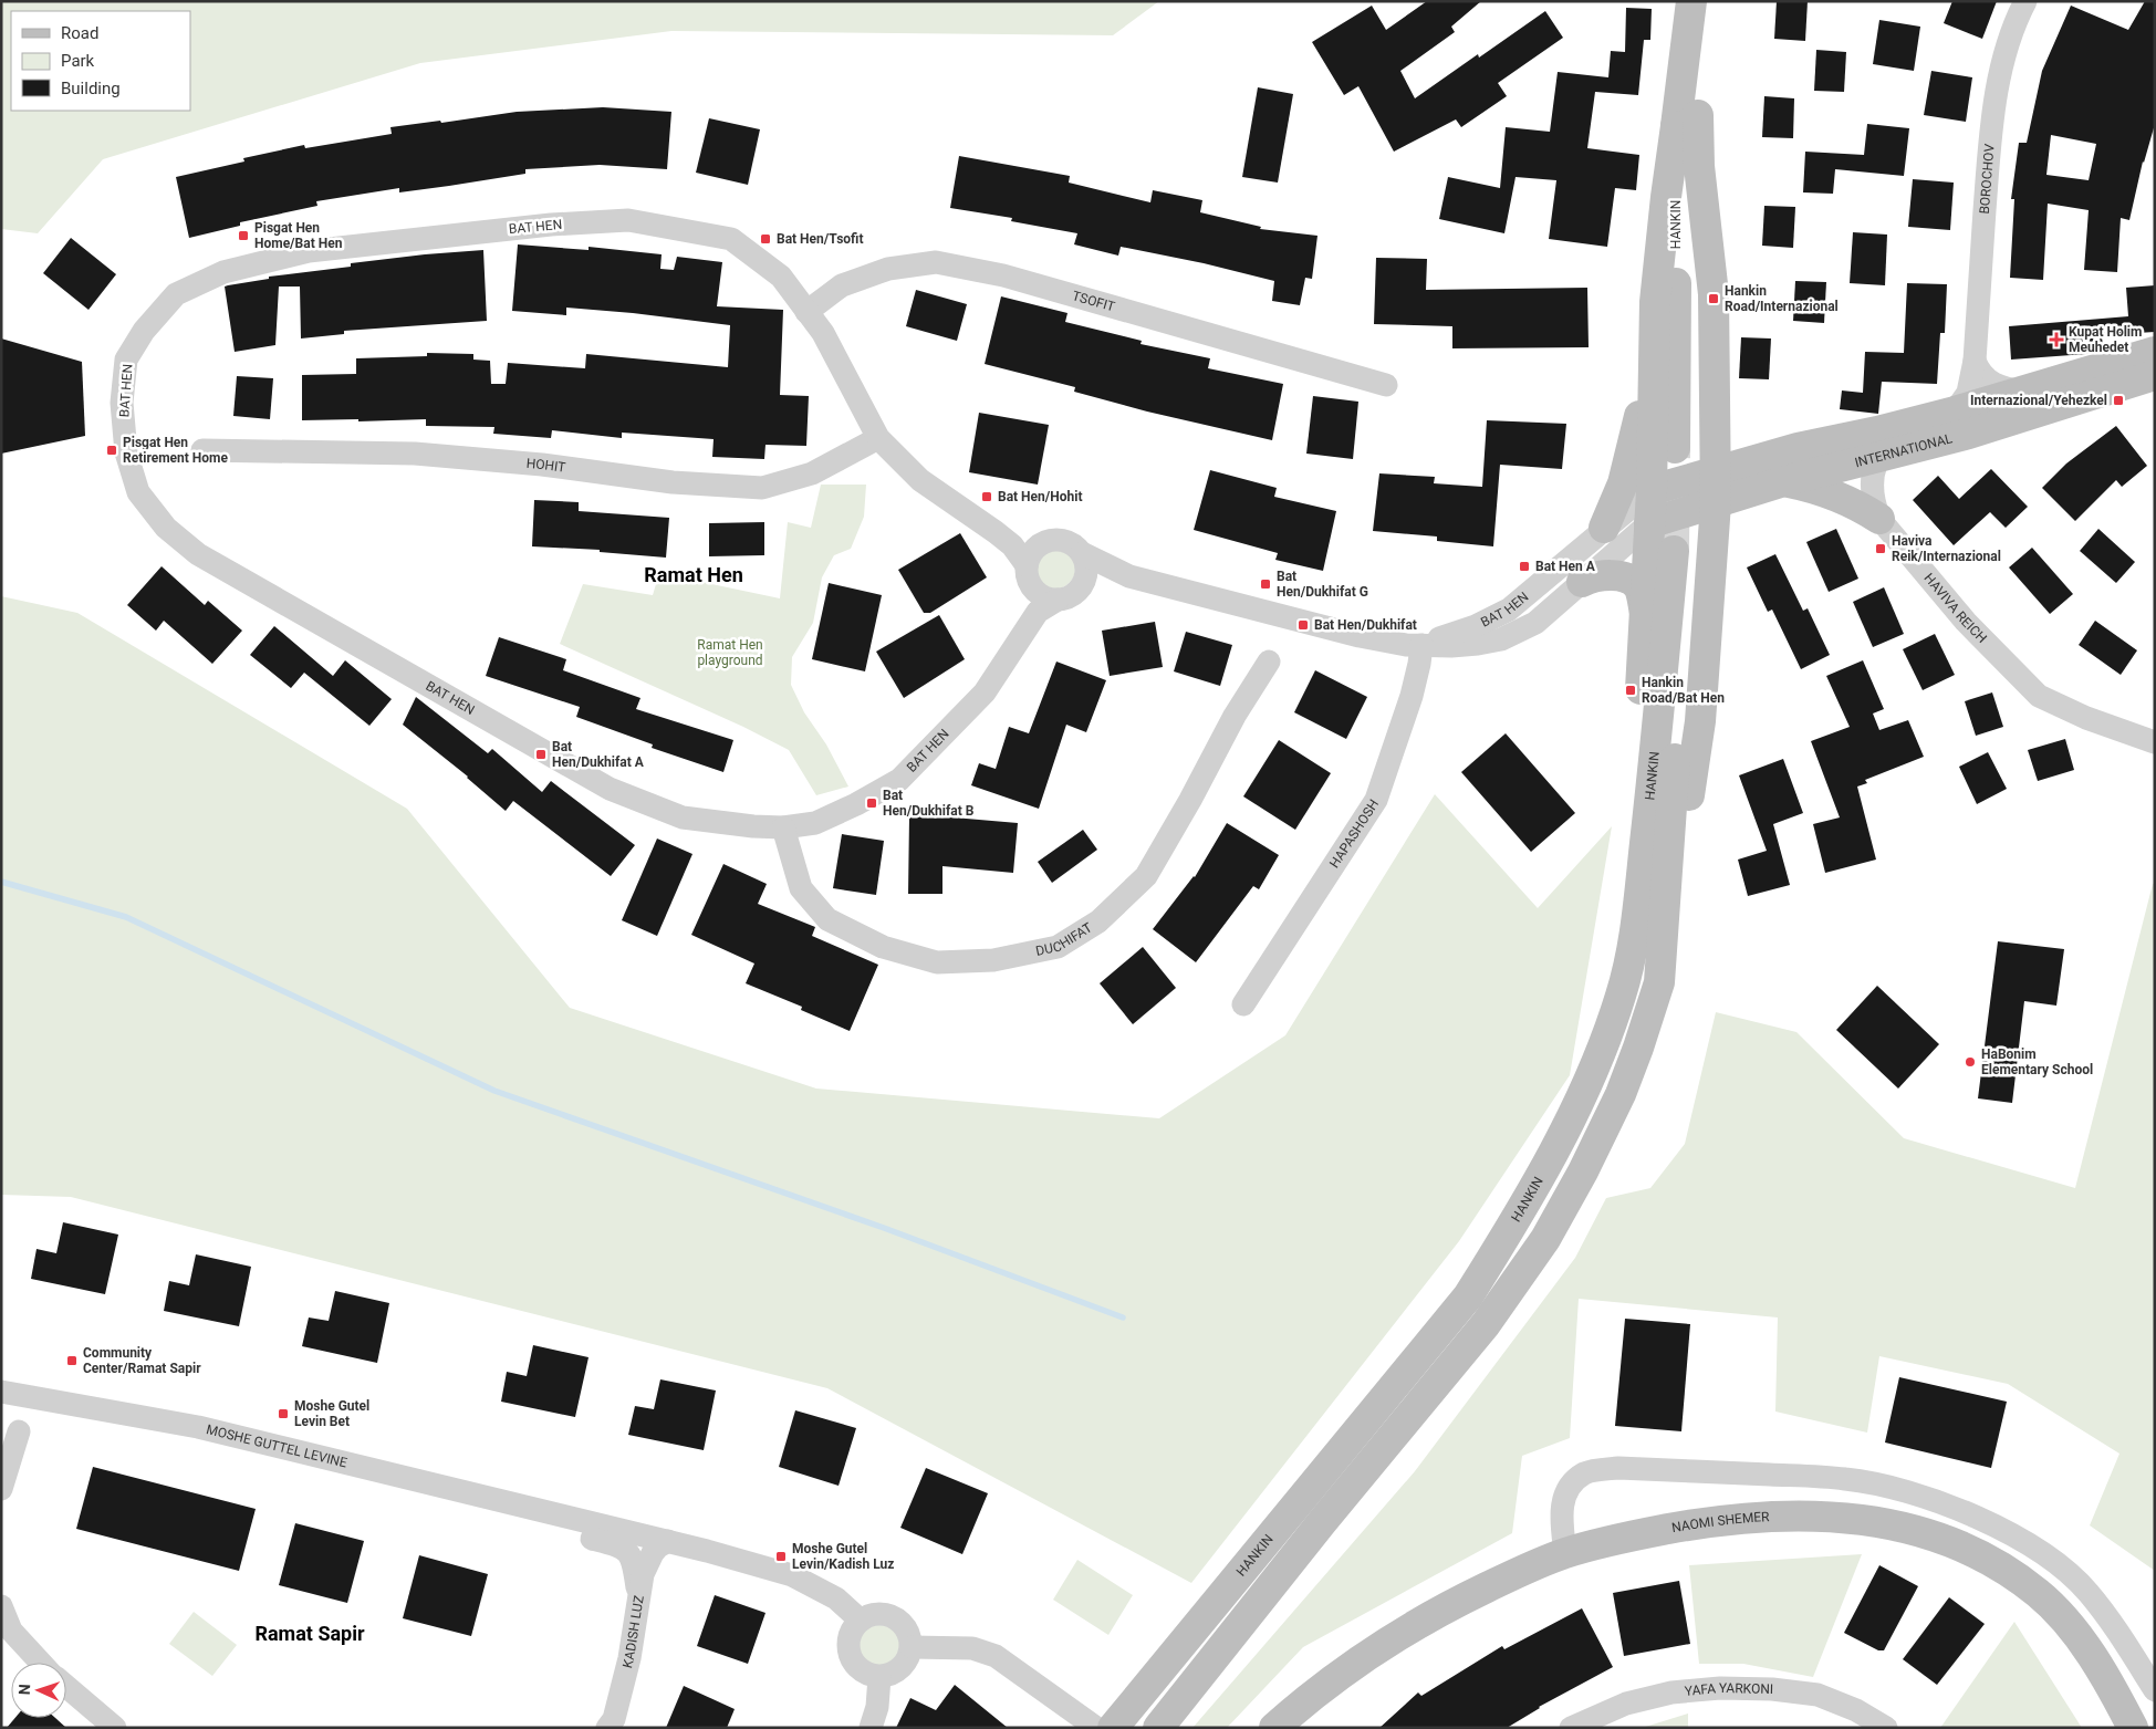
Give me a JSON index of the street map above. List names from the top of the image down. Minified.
{"streets":{"main road":["HANKIN","INTERNATIONAL","NAOMI SHEMER"],"street":["BOROCHOV","BAT HEN","TSOFIT","HOHIT","HAVIVA REICH","HAPASHOSH","DUCHIFAT","MOSHE GUTTEL LEVINE","KADISH LUZ","YAFA YARKONI"]},"crossings":[["BOROCHOV","INTERNATIONAL"],["BOROCHOV","HAVIVA REICH"],["BAT HEN","TSOFIT"],["BAT HEN","INTERNATIONAL"],["BAT HEN","HOHIT"],["BAT HEN","HAPASHOSH"],["BAT HEN","DUCHIFAT"],["INTERNATIONAL","HAVIVA REICH"],["MOSHE GUTTEL LEVINE","KADISH LUZ"]],"districts":["Ramat Hen","Ramat Sapir"],"parks":["Ramat Hen playground"],"places":{"transit":["Pisgat Hen Home/Bat Hen","Bat Hen/Tsofit","Hankin Road/Internazional","Internazional/Yehezkel","Pisgat Hen Retirement Home","Bat Hen/Hohit","Haviva Reik/Internazional","Bat Hen A","Bat Hen/Dukhifat G","Bat Hen/Dukhifat","Hankin Road/Bat Hen","Bat Hen/Dukhifat A","Bat Hen/Dukhifat B","Community Center/Ramat Sapir","Moshe Gutel Levin Bet","Moshe Gutel Levin/Kadish Luz"],"health":["Kupat Holim Meuhedet"],"other":["HaBonim Elementary School"]},"legend":["Road","Park","Building"],"north":"left"}
